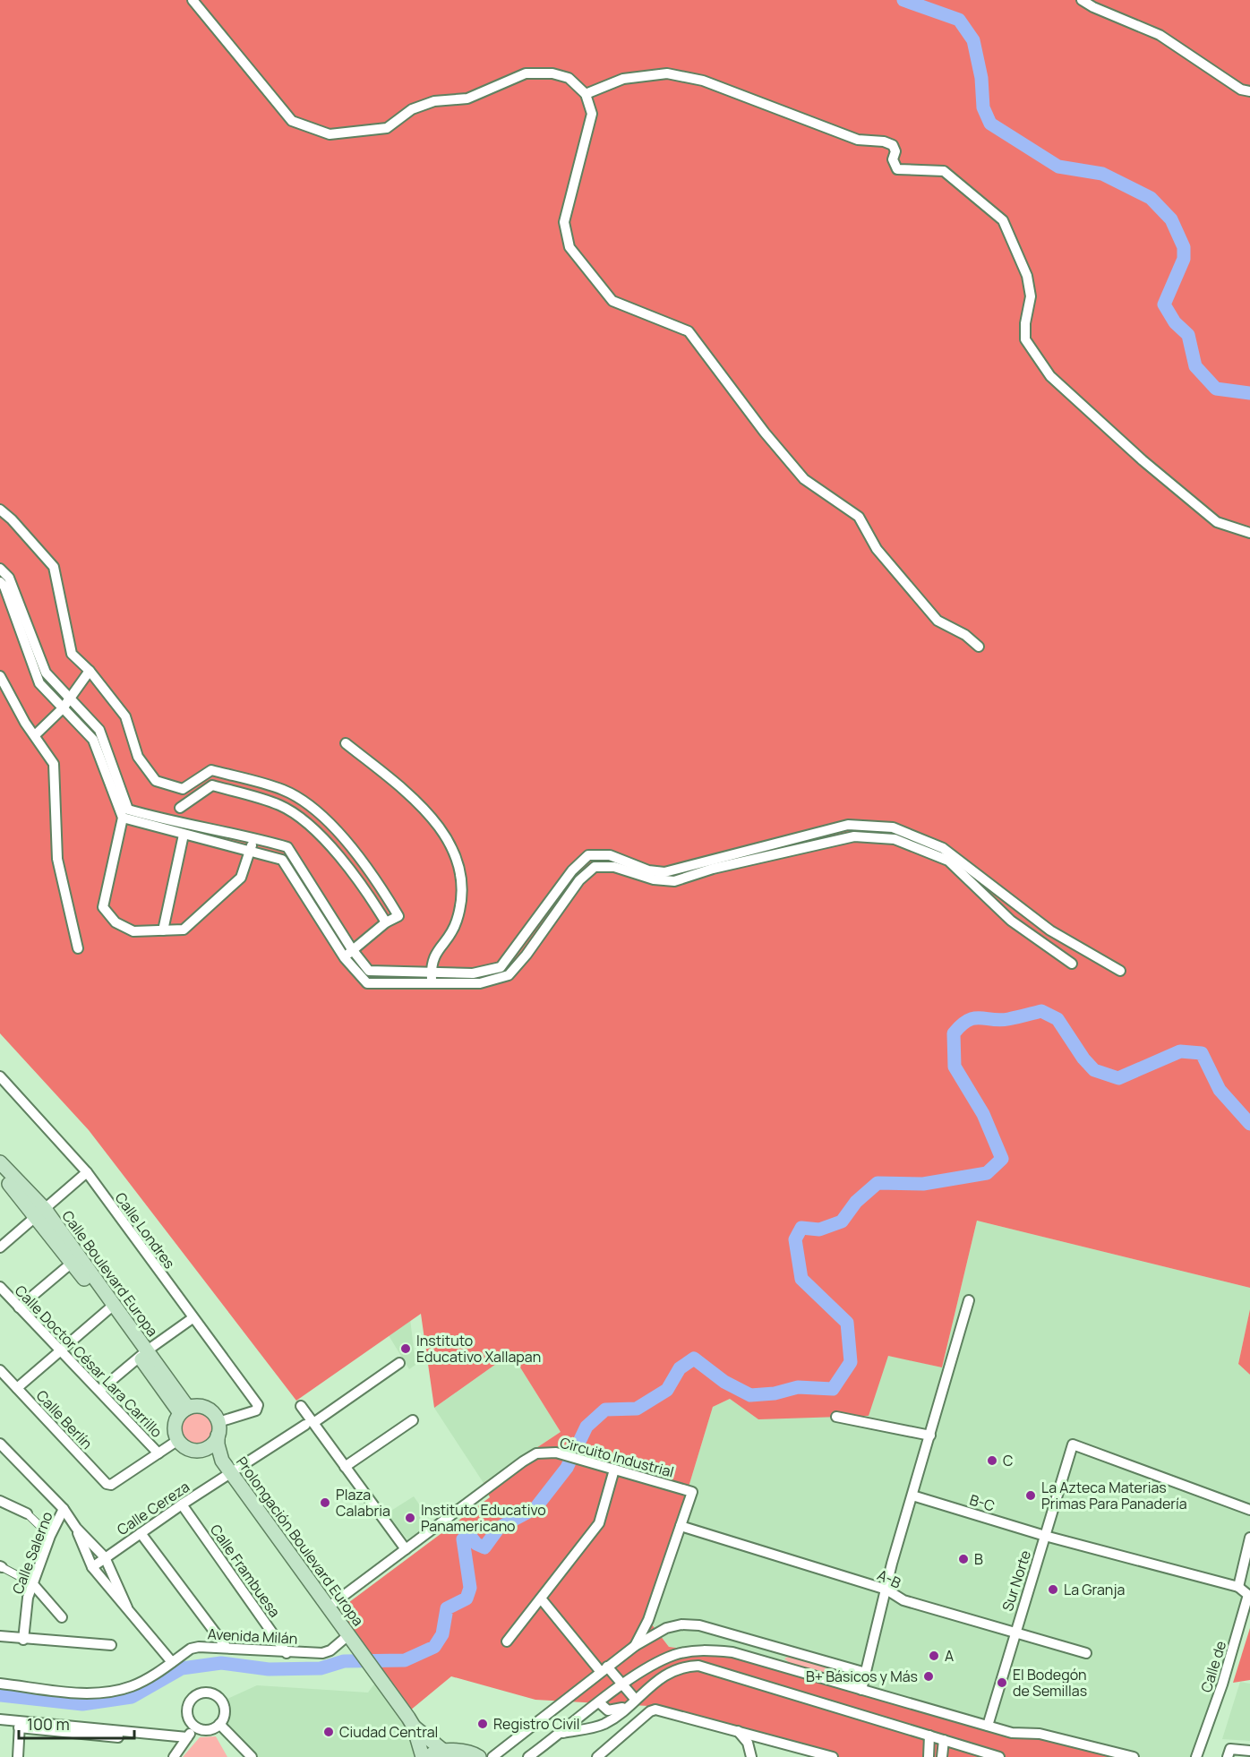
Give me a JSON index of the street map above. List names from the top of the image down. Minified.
{"streets":{"main road":["Calle Boulevard Europa","Prolongación Boulevard Europa"],"street":["Calle Londres","Calle Doctor César Lara Carrillo","Calle Berlín","Circuito Industrial","B-C","Calle Cereza","Calle Salerno","Calle Frambuesa","A-B","Sur Norte","Avenida Milán","Calle de"]},"crossings":[["Calle Londres","Calle Boulevard Europa"],["Calle Londres","Prolongación Boulevard Europa"],["Calle Boulevard Europa","Prolongación Boulevard Europa"],["Calle Doctor César Lara Carrillo","Calle Berlín"],["Circuito Industrial","Prolongación Boulevard Europa"],["Circuito Industrial","A-B"],["B-C","Sur Norte"],["B-C","Calle de"],["Calle Cereza","Prolongación Boulevard Europa"],["Calle Cereza","Calle Frambuesa"],["Prolongación Boulevard Europa","Avenida Milán"],["Calle Frambuesa","Avenida Milán"],["A-B","Sur Norte"]],"places":["Instituto Educativo Xallapan","C","La Azteca Materias Primas Para Panadería","Plaza Calabria","Instituto Educativo Panamericano","B","La Granja","A","B+ Básicos y Más","El Bodegón de Semillas","Registro Civil","Ciudad Central"],"scale_bar":"100 m"}
